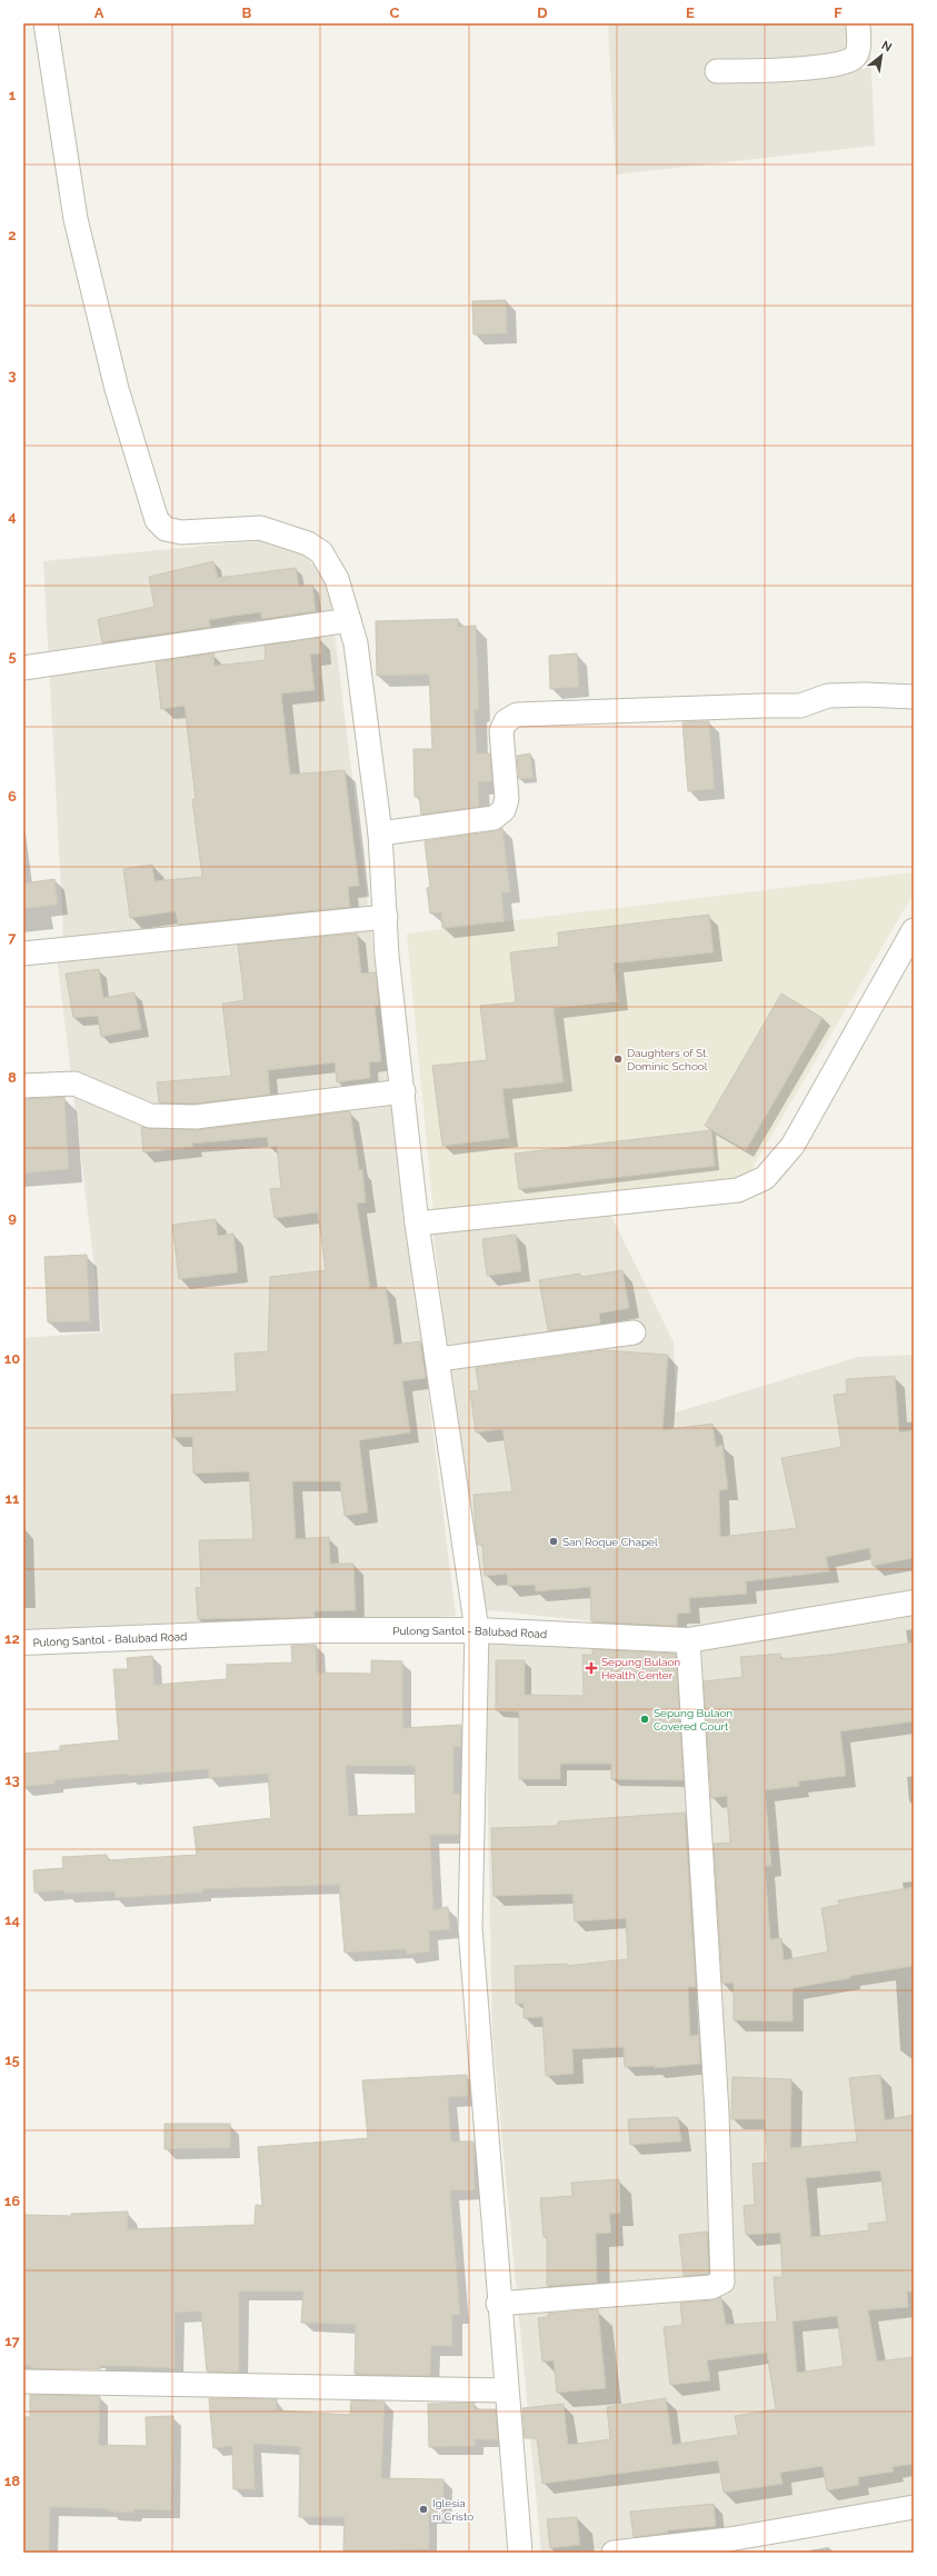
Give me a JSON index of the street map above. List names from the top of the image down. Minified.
{"streets":{"street":["Pulong Santol - Balubad Road"]},"places":{"other":["Daughters of St. Dominic School","San Roque Chapel","Sepung Bulaon Covered Court","Iglesia ni Cristo"],"health":["Sepung Bulaon Health Center"]},"north":"top right","grid":{"columns":["A","B","C","D","E","F"],"rows":["1","2","3","4","5","6","7","8","9","10","11","12","13","14","15","16","17","18"]}}
